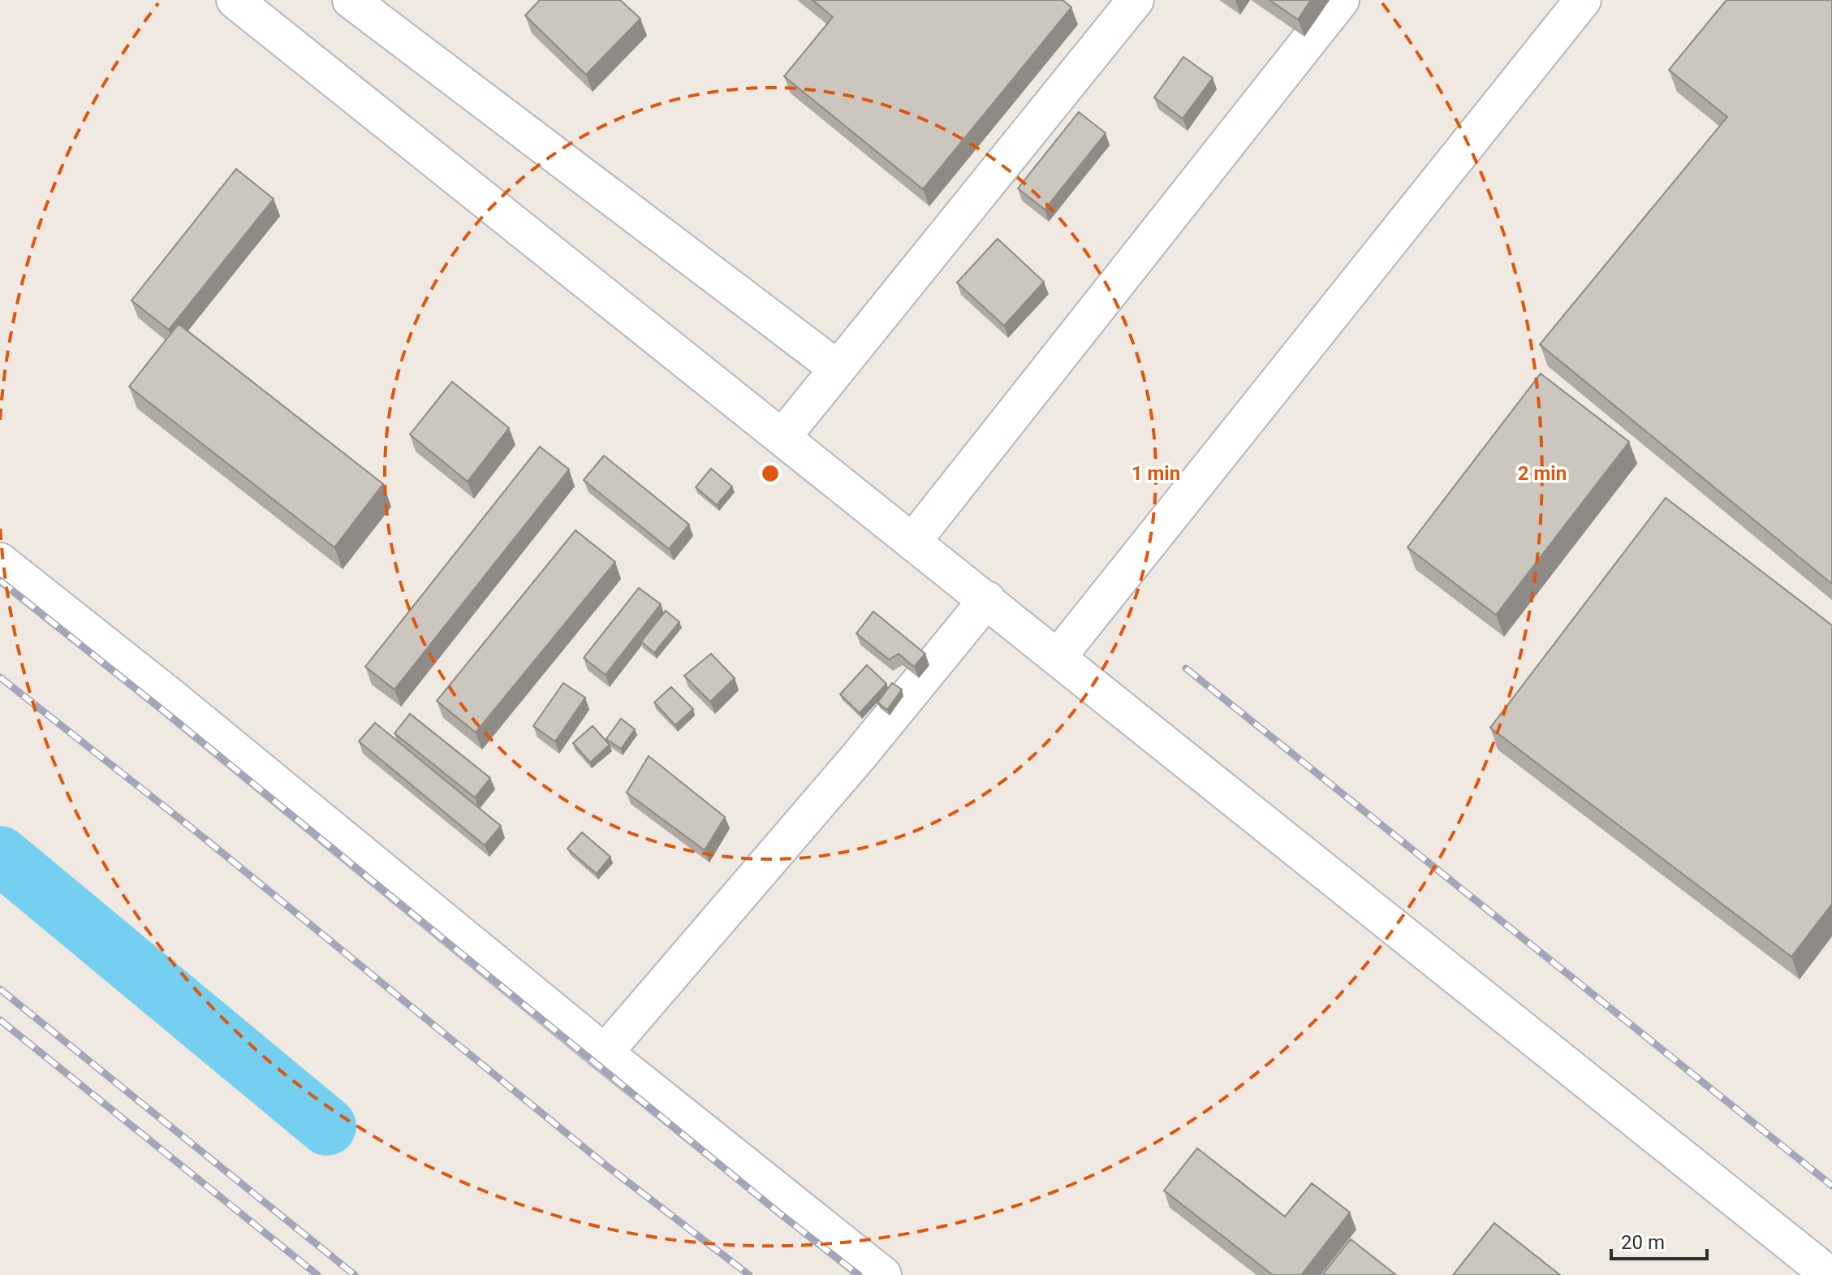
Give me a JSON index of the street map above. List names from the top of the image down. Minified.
{"scale_bar":"20 m","rings":["1 min","2 min"]}
